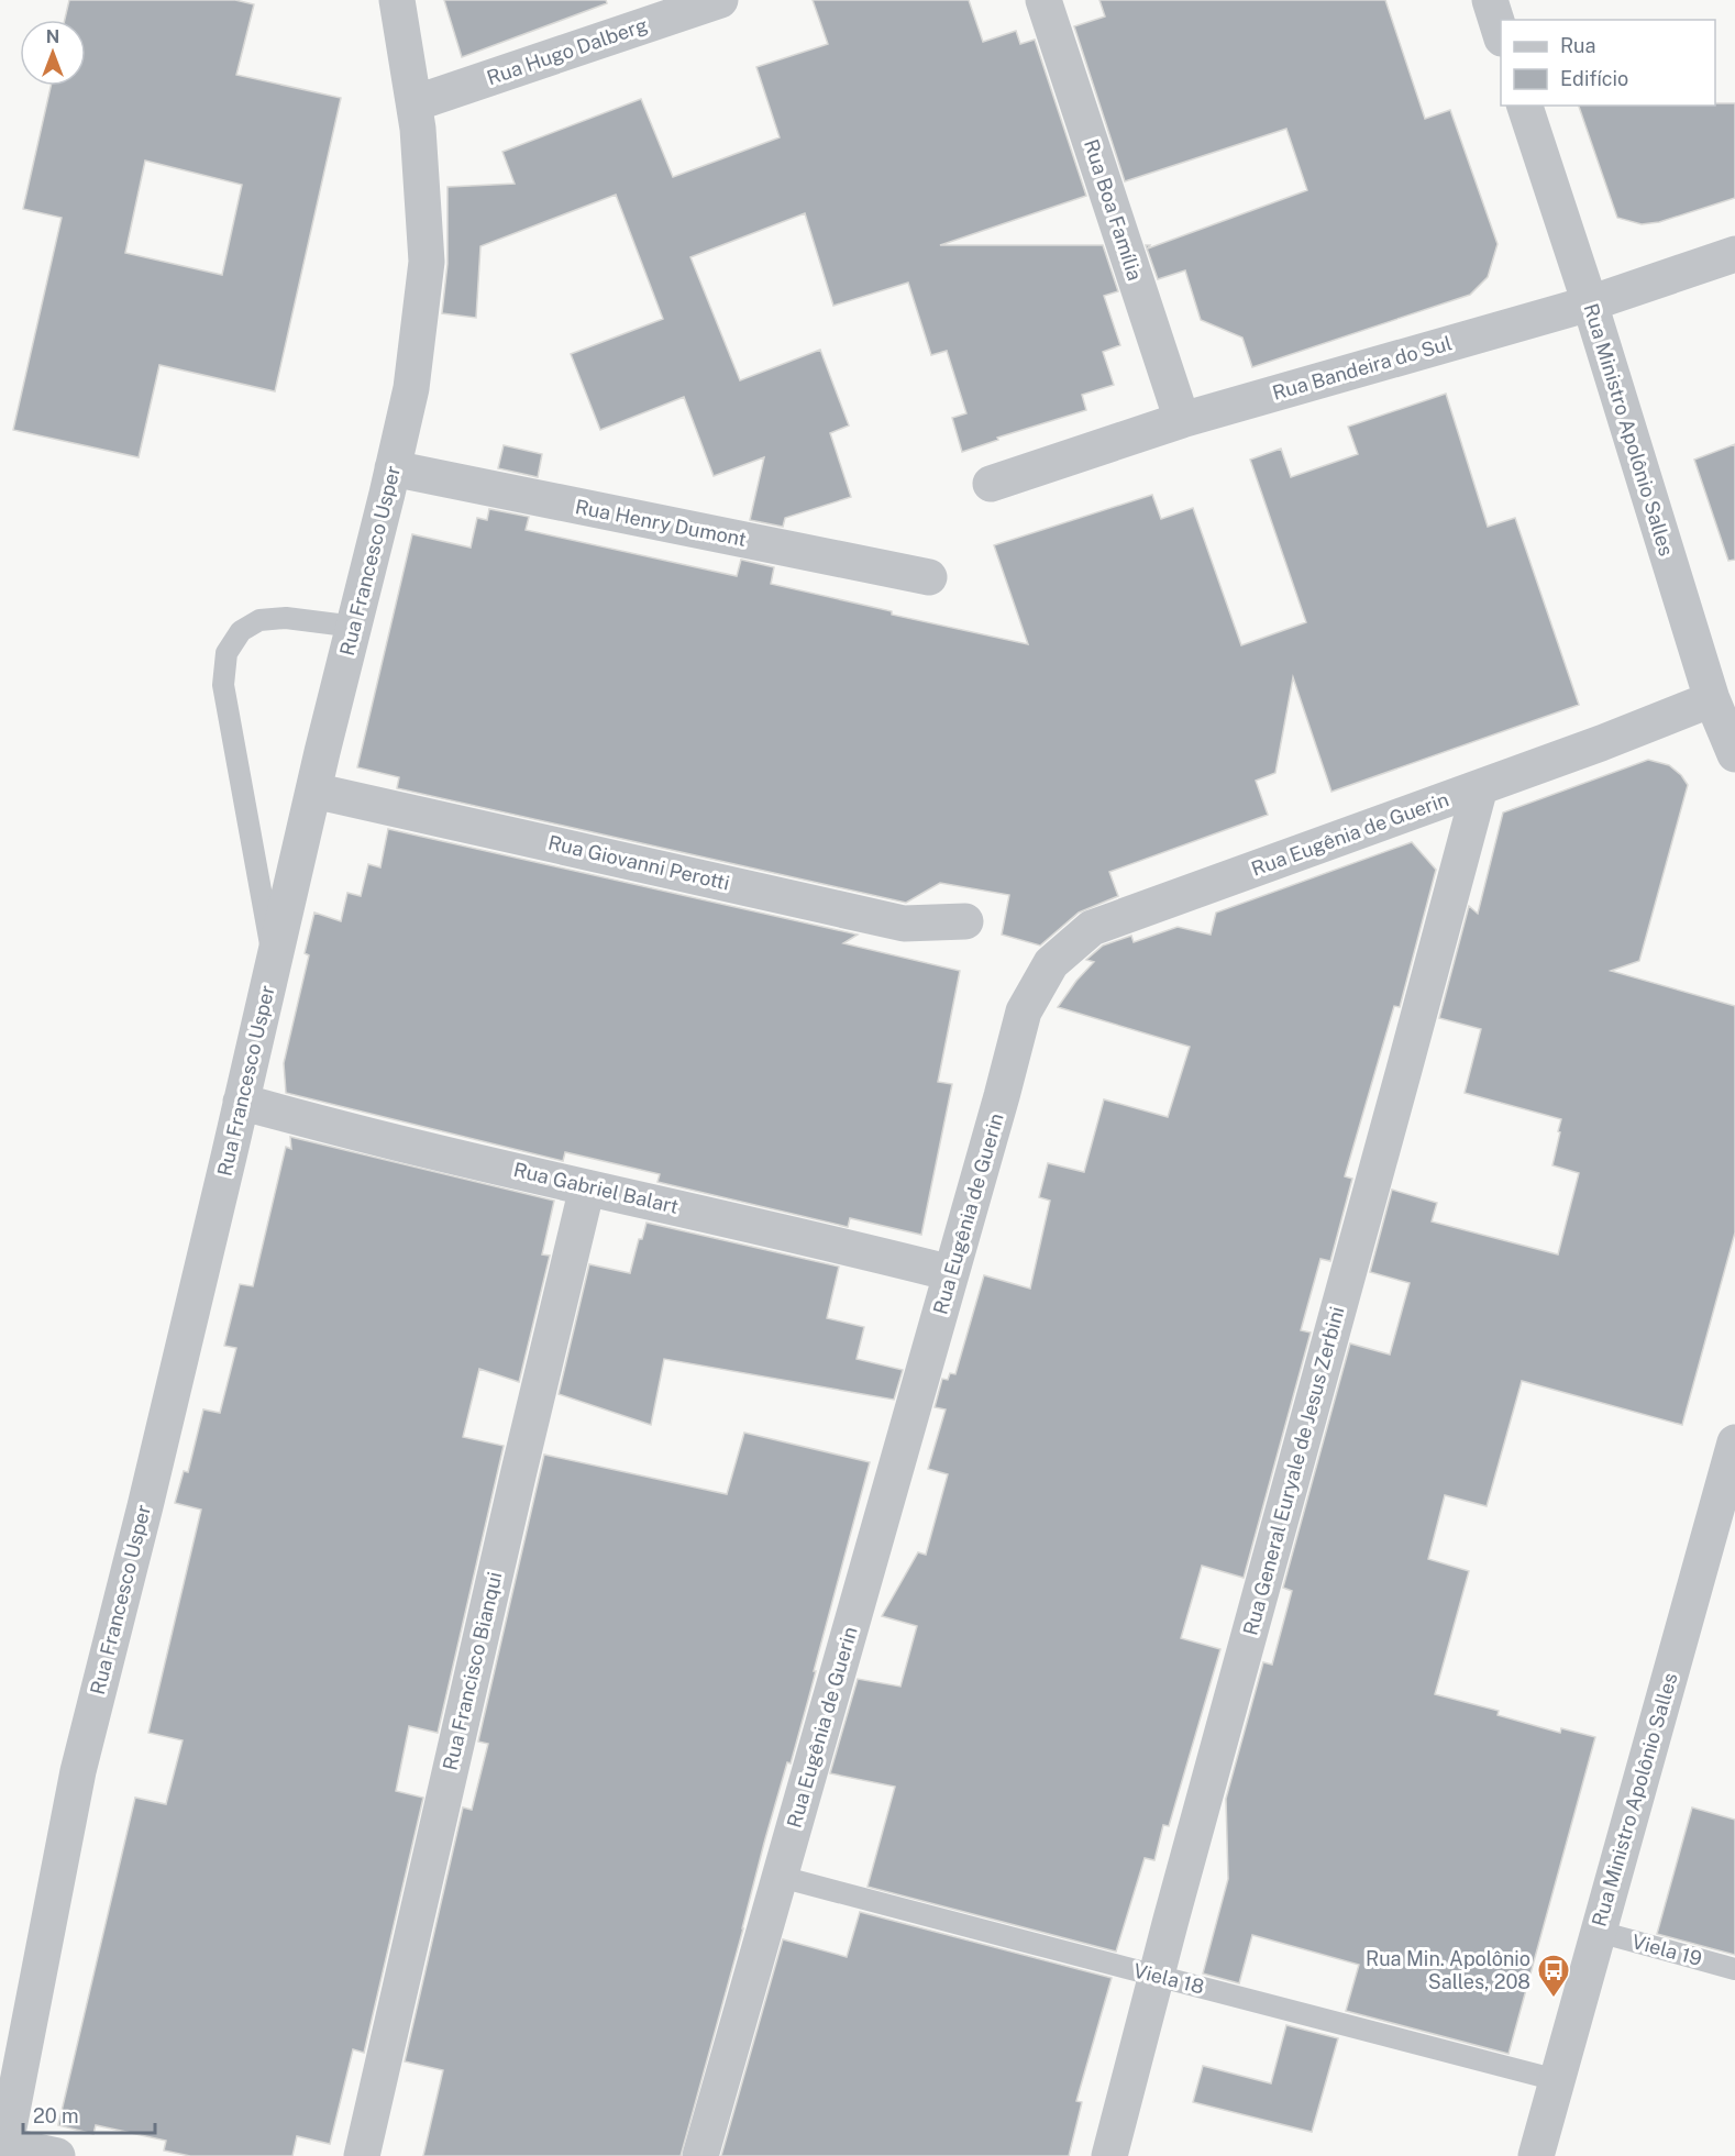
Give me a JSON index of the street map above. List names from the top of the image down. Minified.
{"streets":{"street":["Rua Hugo Dalberg","Rua Boa Família","Rua Bandeira do Sul","Rua Ministro Apolônio Salles","Rua Henry Dumont","Rua Francesco Usper","Rua Eugênia de Guerin","Rua Giovanni Perotti","Rua Gabriel Balart","Rua General Euryale de Jesus Zerbini","Rua Francisco Bianqui"],"lane":["Viela 19","Viela 18"]},"crossings":[["Rua Hugo Dalberg","Rua Francesco Usper"],["Rua Boa Família","Rua Bandeira do Sul"],["Rua Bandeira do Sul","Rua Ministro Apolônio Salles"],["Rua Ministro Apolônio Salles","Rua Eugênia de Guerin"],["Rua Ministro Apolônio Salles","Viela 19"],["Rua Ministro Apolônio Salles","Viela 18"],["Rua Henry Dumont","Rua Francesco Usper"],["Rua Francesco Usper","Rua Giovanni Perotti"],["Rua Francesco Usper","Rua Gabriel Balart"],["Rua Eugênia de Guerin","Rua Gabriel Balart"],["Rua Eugênia de Guerin","Rua General Euryale de Jesus Zerbini"],["Rua Eugênia de Guerin","Viela 18"],["Rua Gabriel Balart","Rua Francisco Bianqui"],["Rua General Euryale de Jesus Zerbini","Viela 18"]],"places":{"bus stop":["Rua Min. Apolônio Salles, 208"]},"legend":["Rua","Edifício"],"scale_bar":"20 m","north":"top"}
